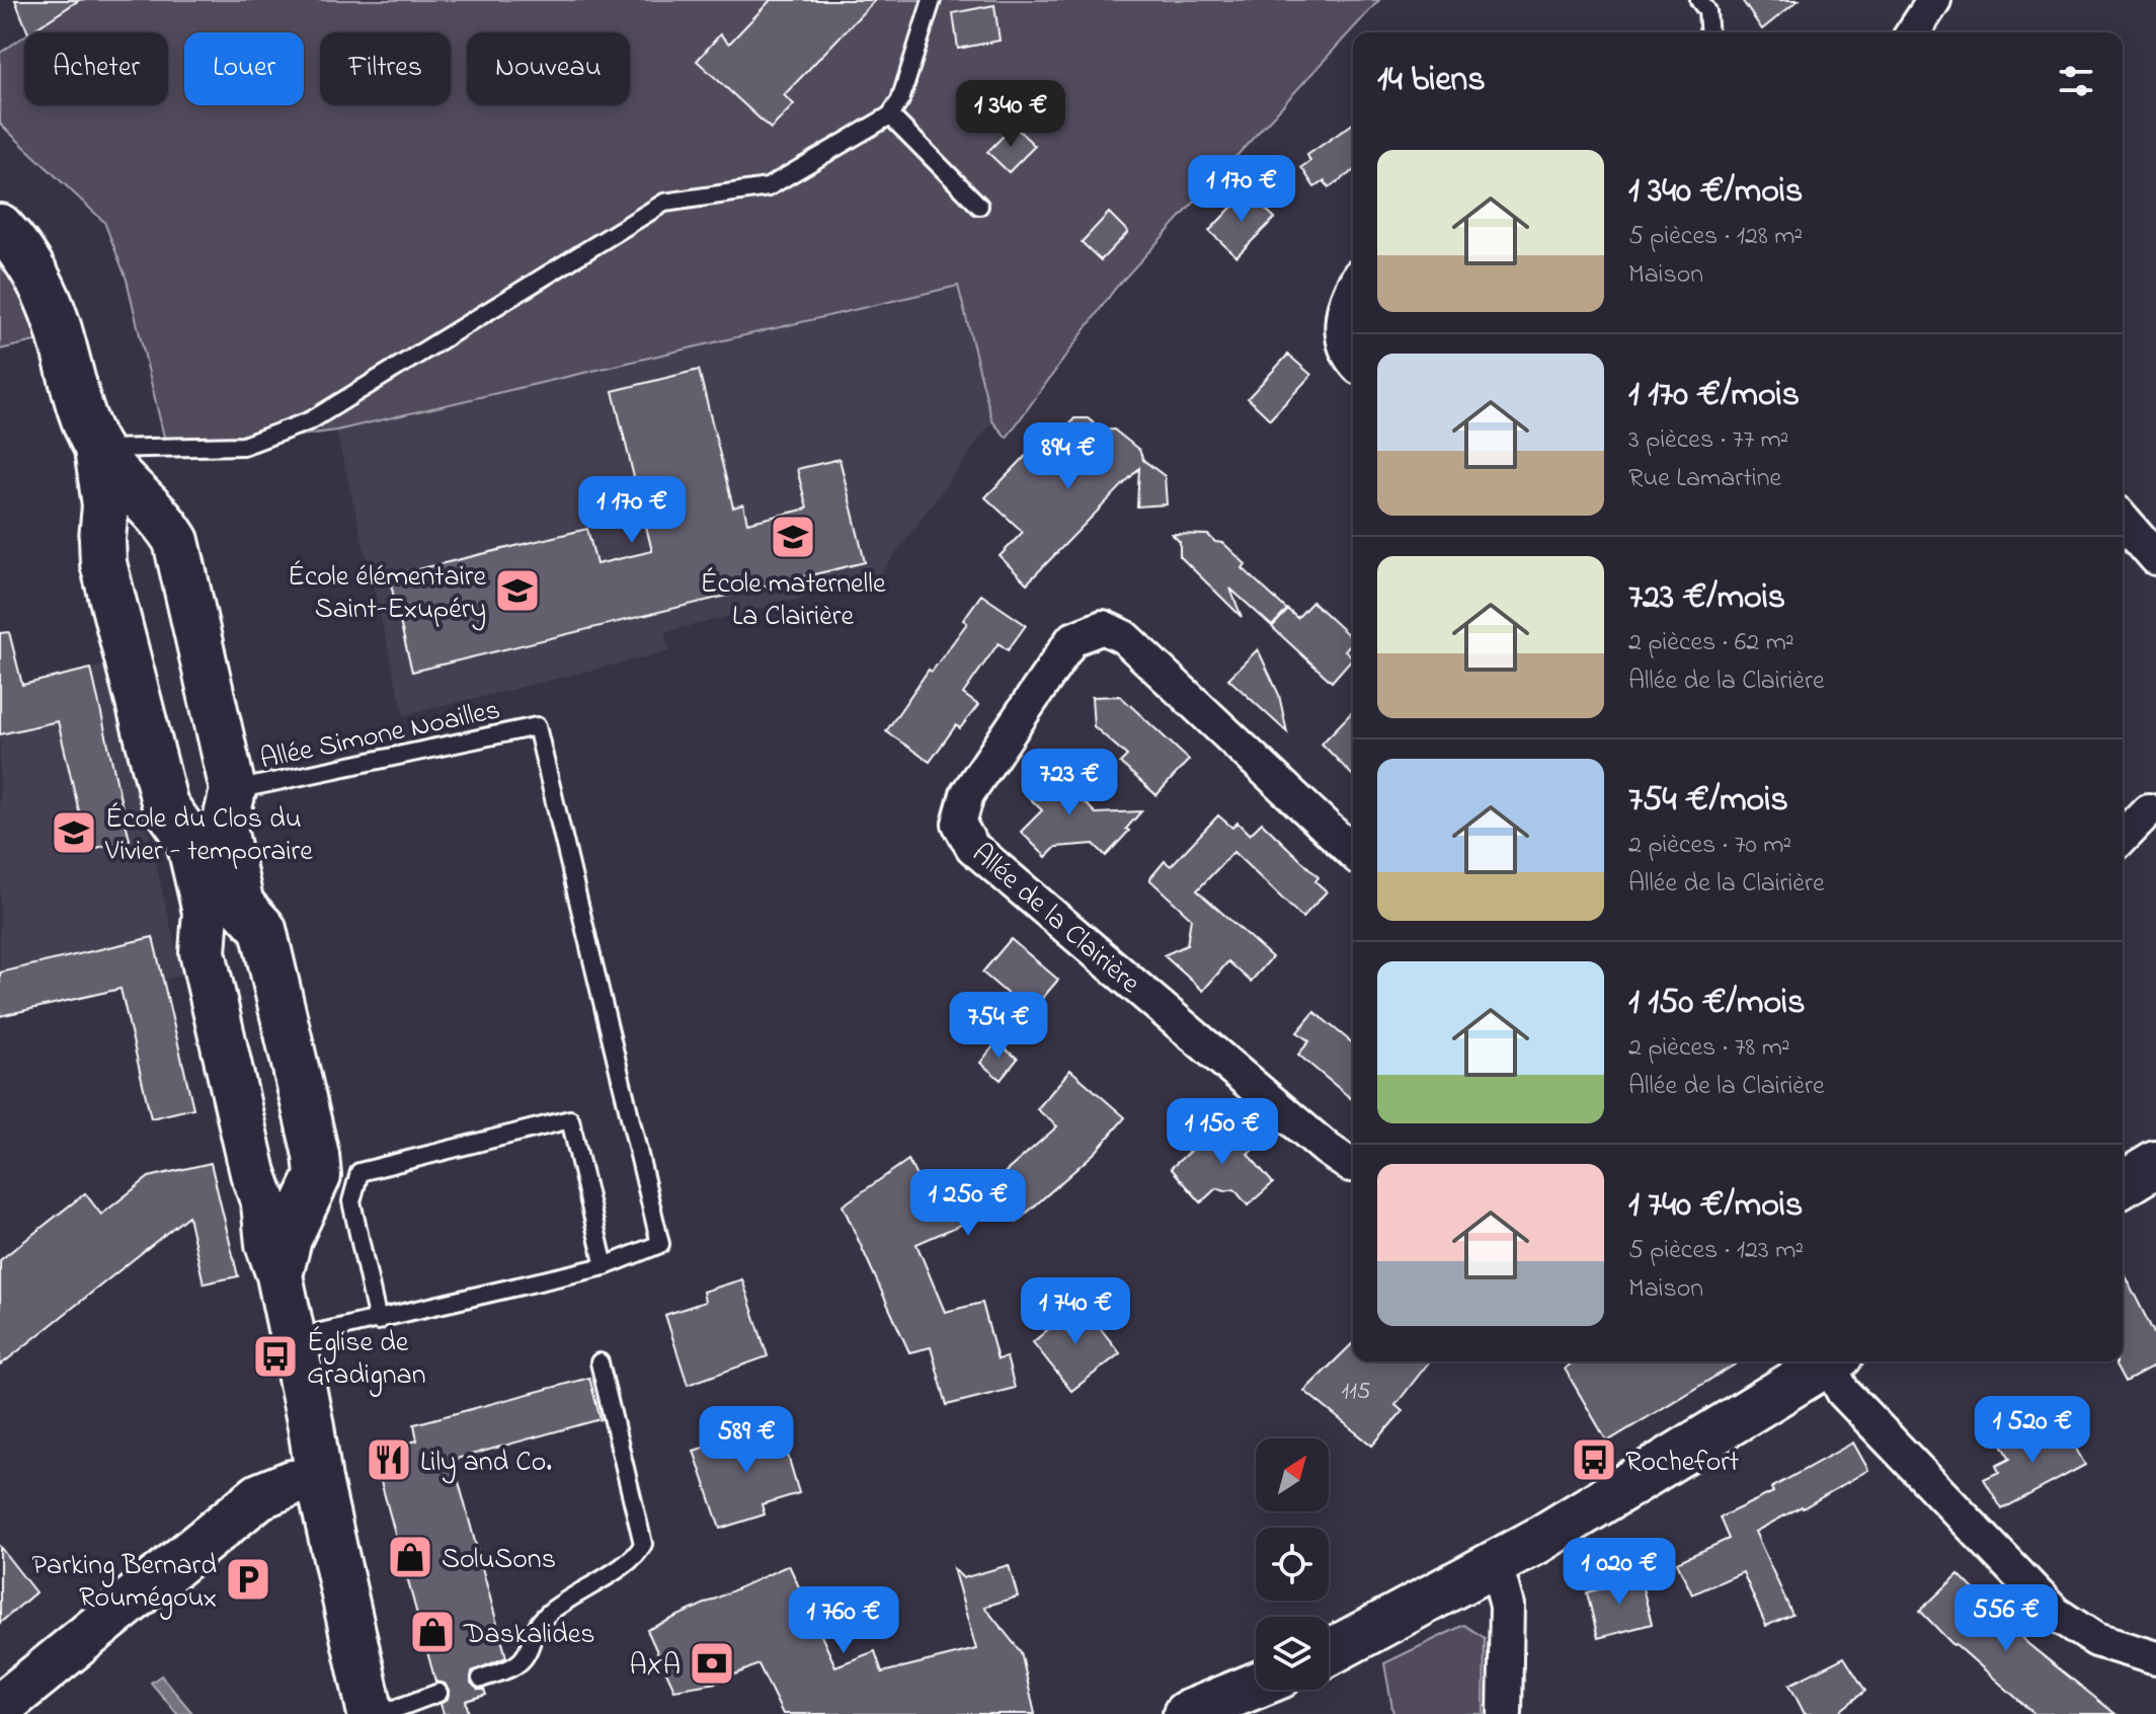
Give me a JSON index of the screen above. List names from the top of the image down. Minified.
{"streets":{"street":["Allée de la Clairière"],"lane":["Allée Simone Noailles"]},"places":{"school or university":["École maternelle La Clairière","École élémentaire Saint-Exupéry","École du Clos du Vivier - temporaire"],"bus stop":["Église de Gradignan","Rochefort"],"restaurant":["Lily and Co."],"shop":["SoluSons","Daskalides"],"parking":["Parking Bernard Roumégoux"],"bank":["AXA"]},"house_numbers":["115"],"north":"top right","page":{"chip":["Acheter","Louer","Filtres","Nouveau"],"heading":"14 biens","price":["1 340 €","1 170 €","894 €","1 170 €","723 €","754 €","1 150 €","1 250 €","1 740 €","1 520 €","589 €","1 020 €","556 €","1 760 €"],"list":[{"name":"1 340 €/mois","note":"5 pièces · 128 m² · Maison"},{"name":"1 170 €/mois","note":"3 pièces · 77 m² · Rue Lamartine"},{"name":"723 €/mois","note":"2 pièces · 62 m² · Allée de la Clairière"},{"name":"754 €/mois","note":"2 pièces · 70 m² · Allée de la Clairière"},{"name":"1 150 €/mois","note":"2 pièces · 78 m² · Allée de la Clairière"},{"name":"1 740 €/mois","note":"5 pièces · 123 m² · Maison"}]}}
